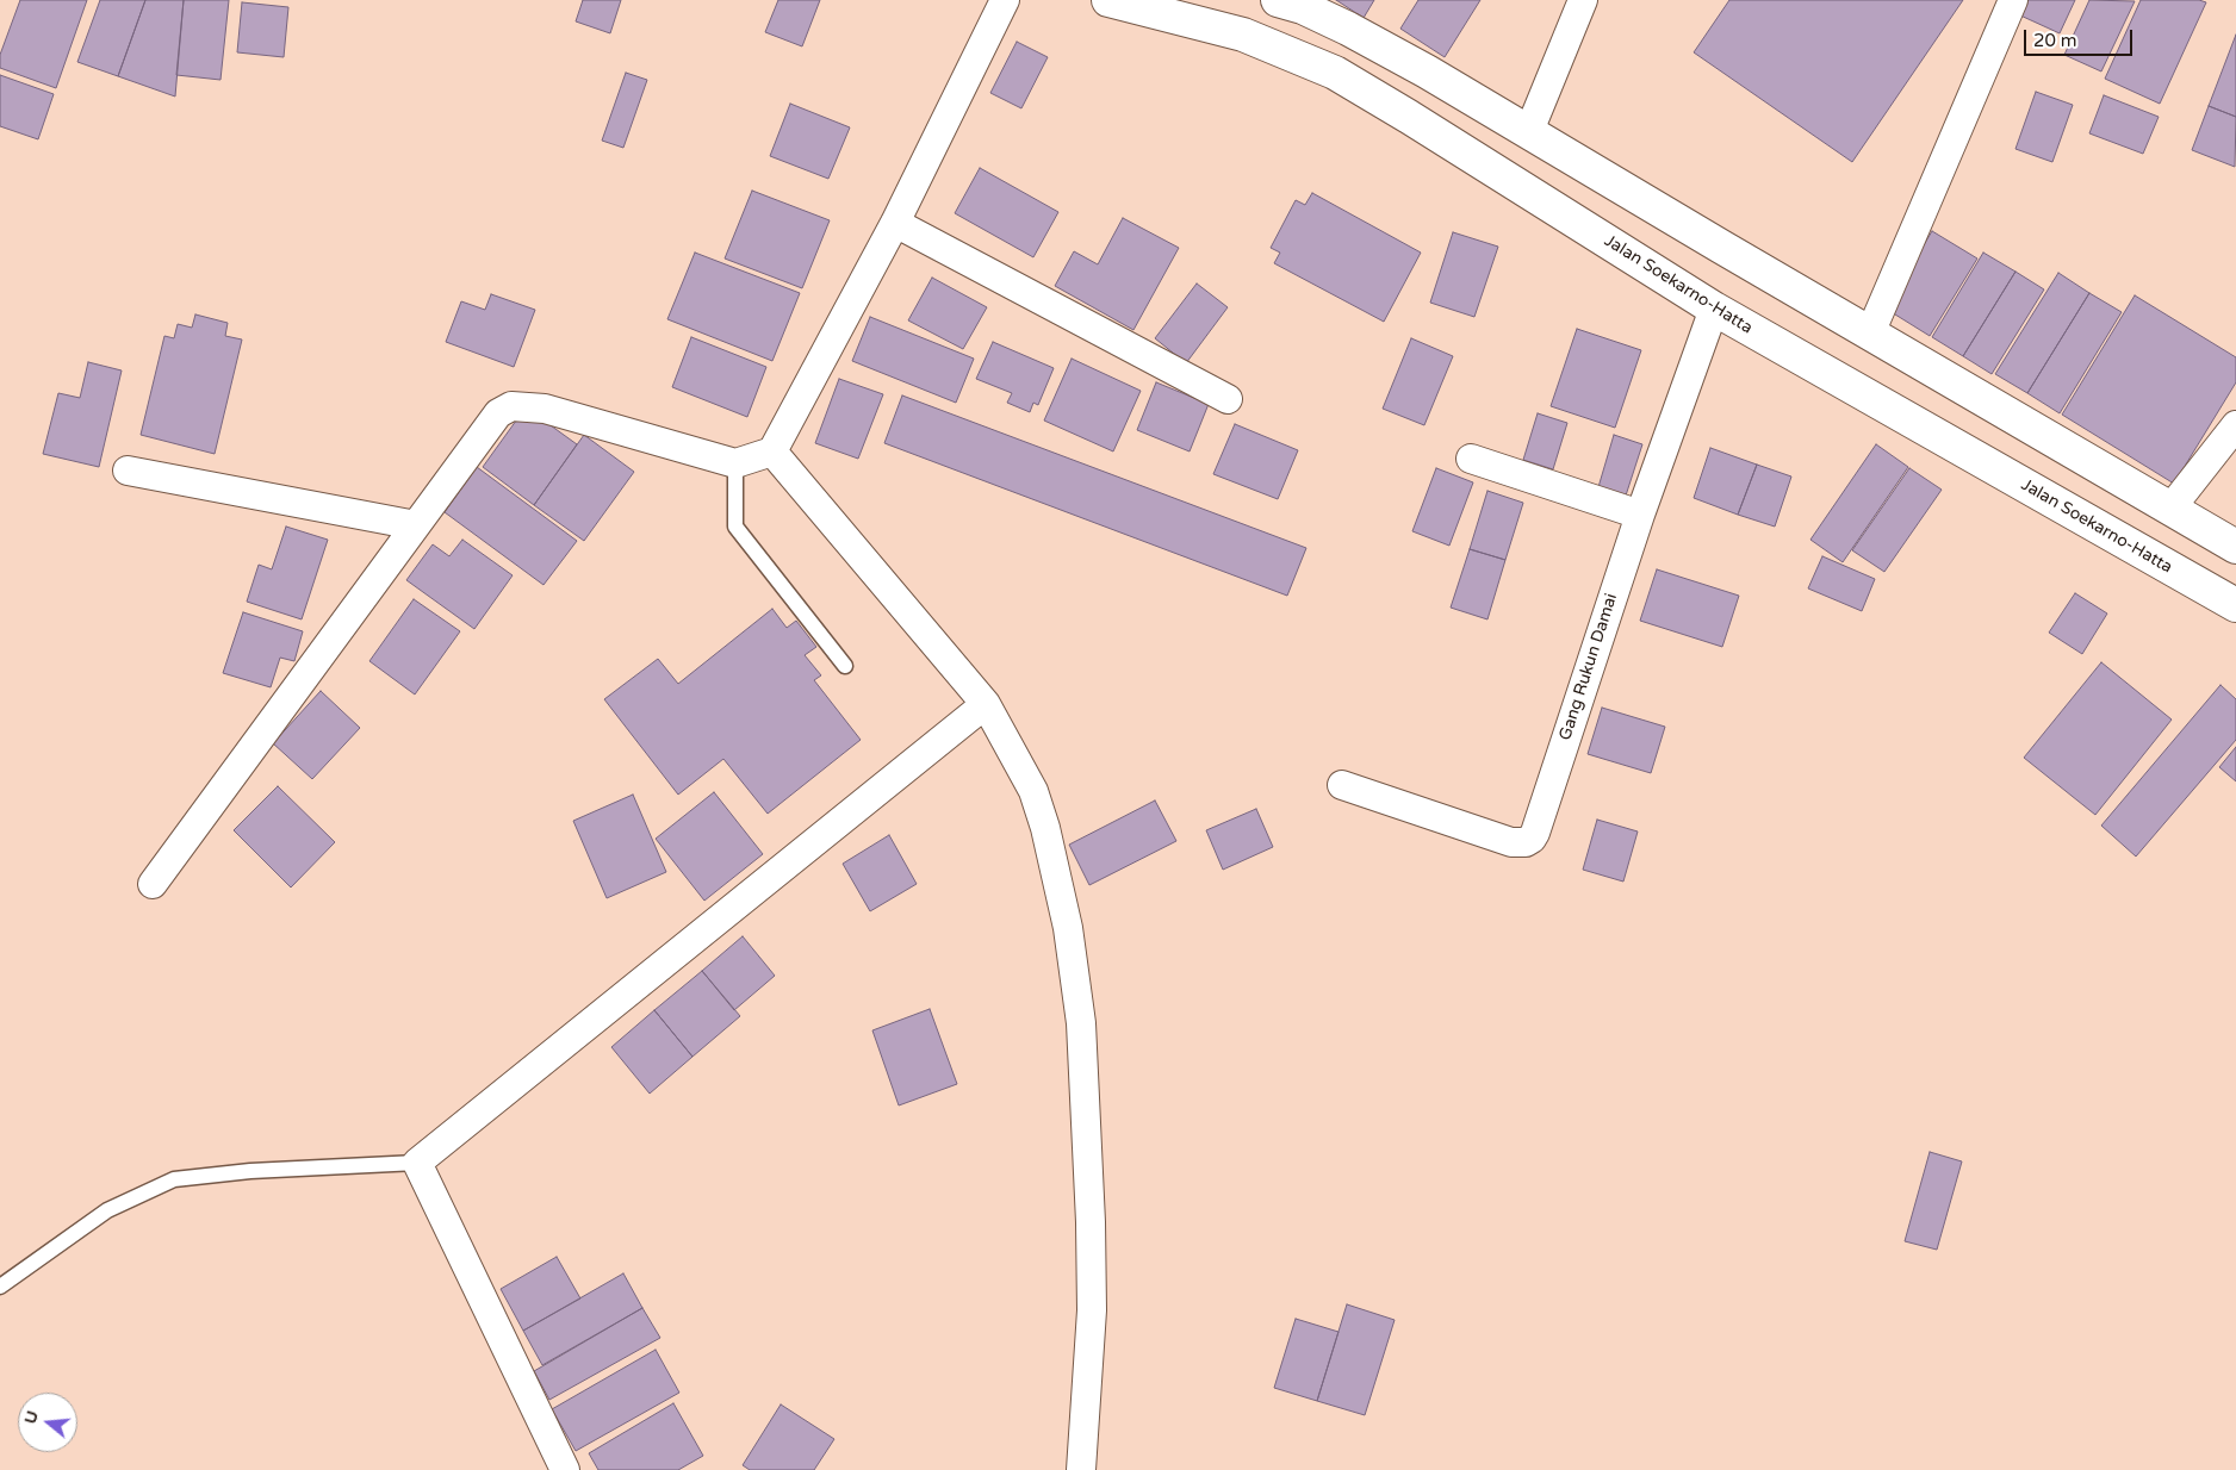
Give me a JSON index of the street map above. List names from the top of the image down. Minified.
{"streets":{"main road":["Jalan Soekarno-Hatta"],"street":["Gang Rukun Damai"]},"crossings":[["Jalan Soekarno-Hatta","Gang Rukun Damai"]],"scale_bar":"20 m","north":"left"}
